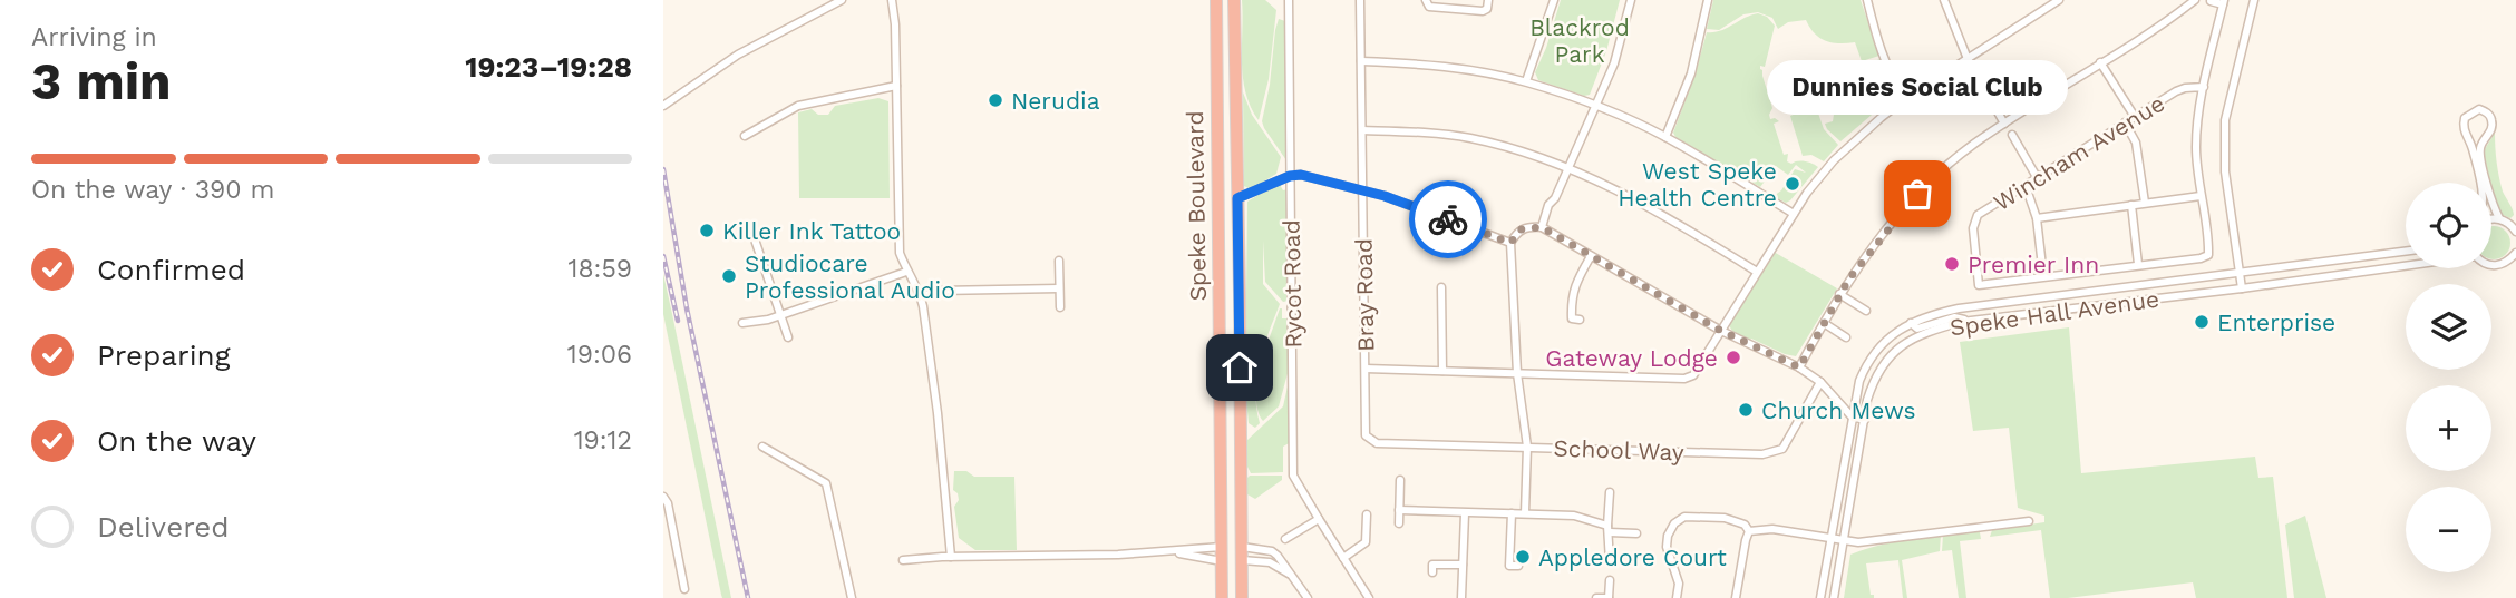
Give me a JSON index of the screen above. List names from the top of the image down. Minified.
{"streets":{"highway":["Speke Boulevard"],"street":["Wincham Avenue","Rycot Road","Bray Road","Speke Hall Avenue","School Way"]},"crossings":[["Bray Road","School Way"]],"parks":["Blackrod Park"],"places":["Nerudia","West Speke Health Centre","Dunnies Social Club","Killer Ink Tattoo","Premier Inn","Studiocare Professional Audio","Enterprise","Gateway Lodge","Church Mews","Appledore Court"],"page":{"heading":["3 min","Arriving in","19:23–19:28"],"bubble":"Dunnies Social Club","bar":"On the way · 390 m","map_buttons":["+","−"],"list":[["Confirmed","18:59"],["Preparing","19:06"],["On the way","19:12"],"Delivered"]}}
